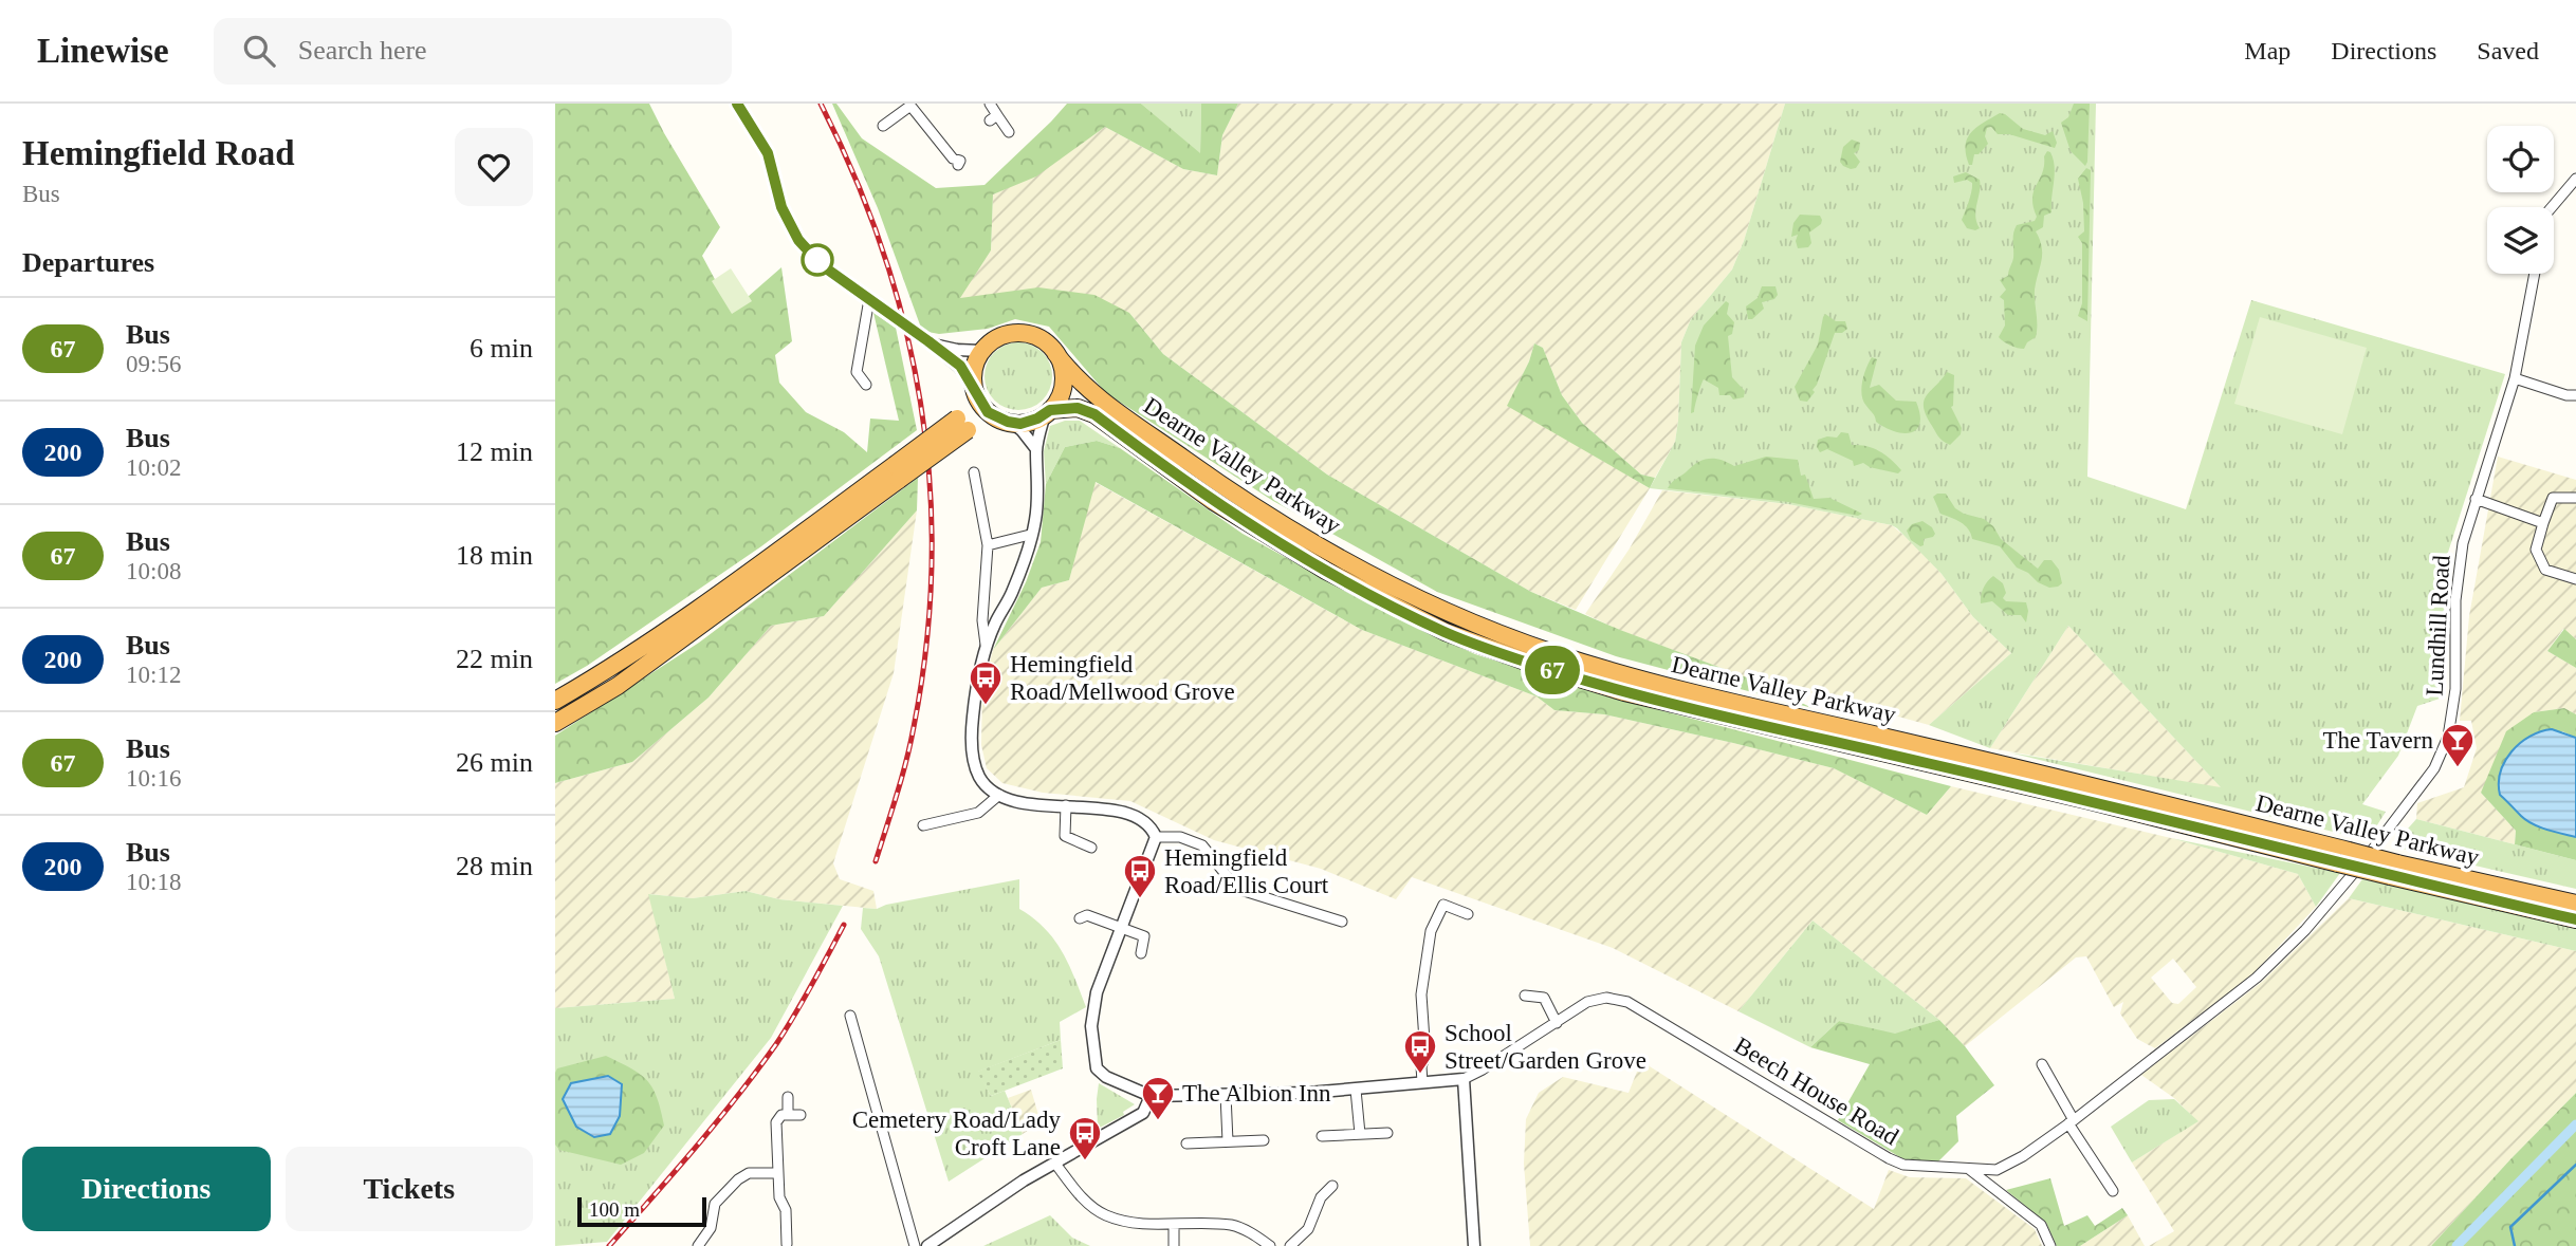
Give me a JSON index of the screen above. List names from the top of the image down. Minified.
{"streets":{"highway":["Dearne Valley Parkway"],"street":["Lundhill Road","Beech House Road"]},"crossings":[["Lundhill Road","Beech House Road"]],"places":{"bus stop":["Hemingfield Road/Mellwood Grove","Hemingfield Road/Ellis Court","School Street/Garden Grove","Cemetery Road/Lady Croft Lane"],"bar":["The Tavern","The Albion Inn"]},"lines":["bus line 67"],"scale_bar":"100 m","page":{"header":"Linewise","search":"Search here","nav":["Map","Directions","Saved"],"heading":[["Hemingfield Road","Bus"],"Departures"],"on_map":"67","list":[{"mark":"67","name":"Bus","note":"09:56","value":"6 min"},{"mark":"200","name":"Bus","note":"10:02","value":"12 min"},{"mark":"67","name":"Bus","note":"10:08","value":"18 min"},{"mark":"200","name":"Bus","note":"10:12","value":"22 min"},{"mark":"67","name":"Bus","note":"10:16","value":"26 min"},{"mark":"200","name":"Bus","note":"10:18","value":"28 min"}],"buttons":["Directions","Tickets"],"scale":"100 m"}}
